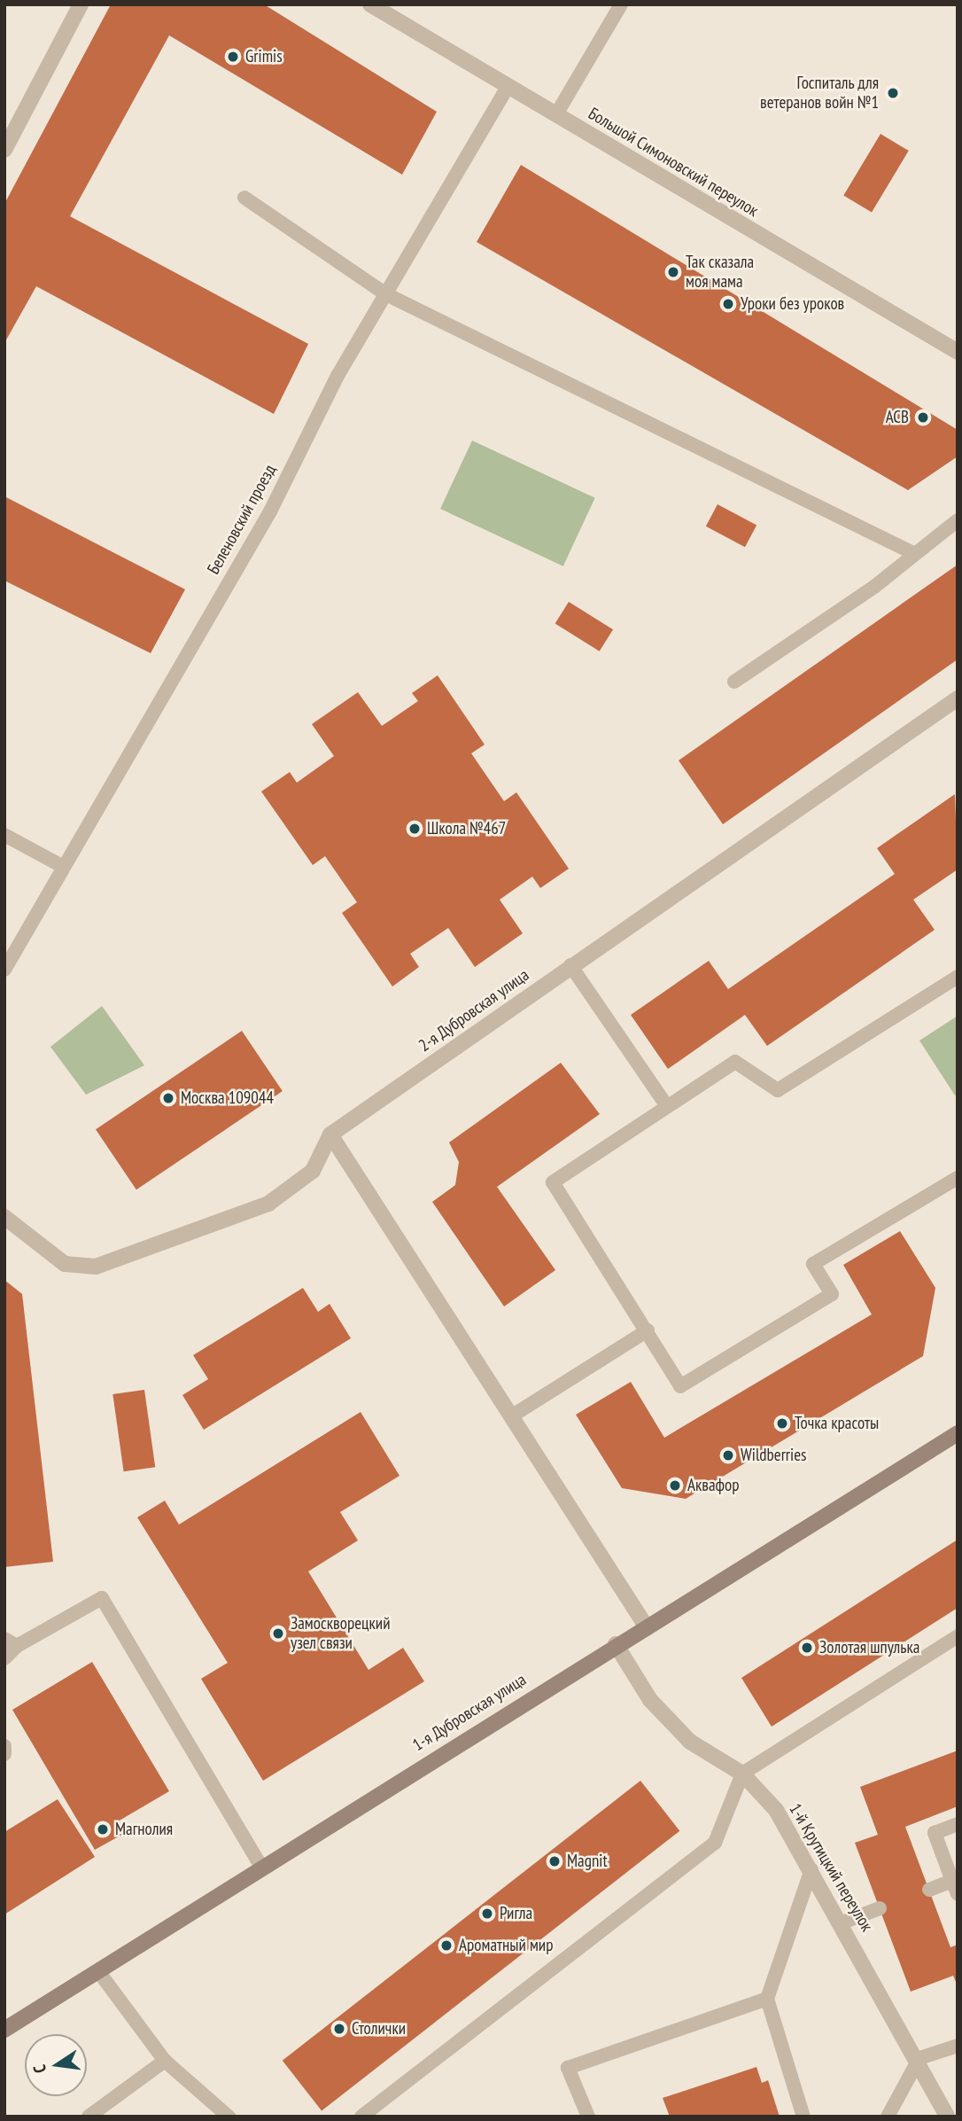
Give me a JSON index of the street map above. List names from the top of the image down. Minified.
{"streets":{"main road":["1-я Дубровская улица"],"street":["Большой Симоновский переулок","2-я Дубровская улица","1-й Крутицкий переулок"],"lane":["Беленовский проезд"]},"crossings":[["Большой Симоновский переулок","Беленовский проезд"],["1-я Дубровская улица","1-й Крутицкий переулок"]],"places":["Grimis","Госпиталь для ветеранов войн №1","Так сказала моя мама","Уроки без уроков","АСВ","Школа №467","Москва 109044","Точка красоты","Wildberries","Аквафор","Замоскворецкий узел связи","Золотая шпулька","Магнолия","Magnit","Ригла","Ароматный мир","Столички"],"north":"left"}
